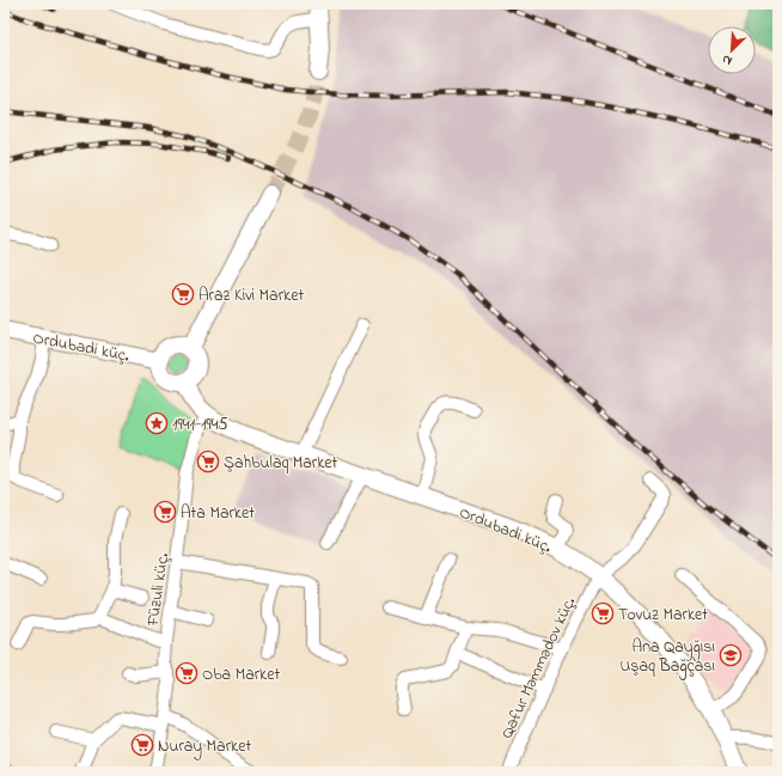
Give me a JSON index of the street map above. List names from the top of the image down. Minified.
{"streets":{"main road":["Ordubadi küç."],"street":["Füzuli küç.","Qafur Məmmədov küç."]},"crossings":[["Ordubadi küç.","Füzuli küç."],["Ordubadi küç.","Qafur Məmmədov küç."]],"places":{"supermarket":["Araz Kivi Market","Şahbulaq Market","Ata Market","Tovuz Market","Oba Market","Nuray Market"],"place":["1941-1945"],"school or university":["Ana Qayğısı Uşaq Bağçası"]},"north":"bottom left"}
